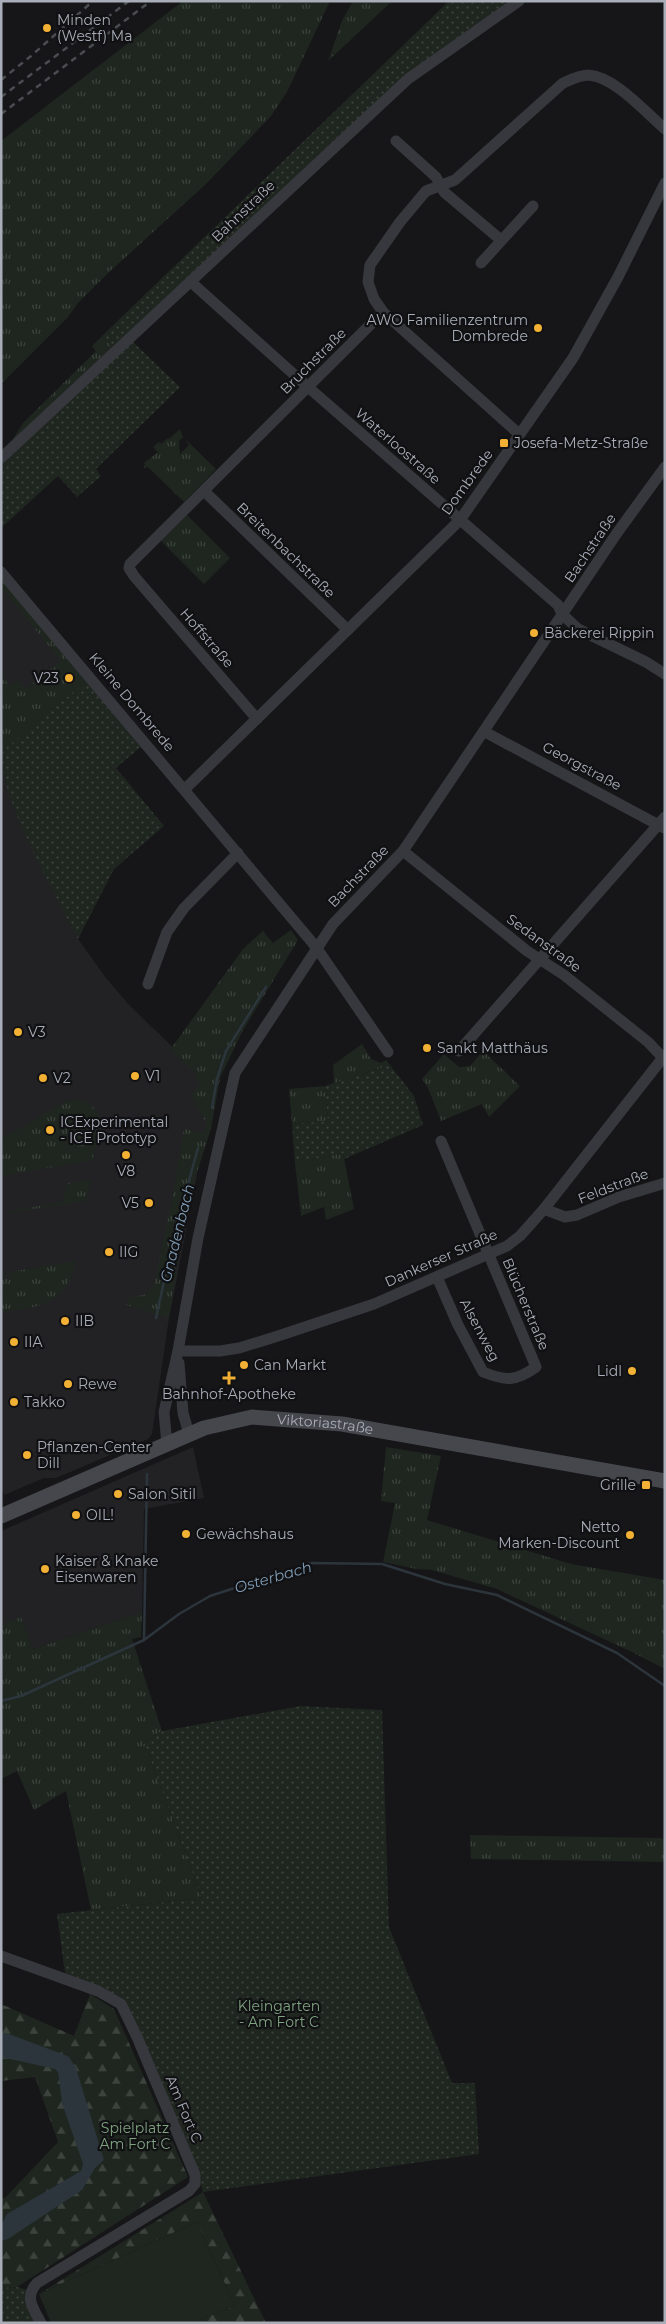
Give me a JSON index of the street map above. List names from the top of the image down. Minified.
{"streets":{"main road":["Viktoriastraße"],"street":["Bahnstraße","Bruchstraße","Waterloostraße","Dombrede","Bachstraße","Breitenbachstraße","Hoffstraße","Kleine Dombrede","Georgstraße","Sedanstraße","Feldstraße","Dankerser Straße","Blücherstraße","Alsenweg","Am Fort C"]},"crossings":[["Bahnstraße","Waterloostraße"],["Bruchstraße","Waterloostraße"],["Bruchstraße","Breitenbachstraße"],["Bruchstraße","Hoffstraße"],["Waterloostraße","Dombrede"],["Waterloostraße","Bachstraße"],["Dombrede","Breitenbachstraße"],["Dombrede","Hoffstraße"],["Dombrede","Kleine Dombrede"],["Bachstraße","Kleine Dombrede"],["Bachstraße","Georgstraße"],["Bachstraße","Sedanstraße"],["Bachstraße","Dankerser Straße"],["Bachstraße","Viktoriastraße"],["Sedanstraße","Dankerser Straße"],["Feldstraße","Dankerser Straße"],["Dankerser Straße","Blücherstraße"],["Dankerser Straße","Alsenweg"],["Blücherstraße","Alsenweg"]],"water":["Gnadenbach","Osterbach"],"parks":["Kleingarten - Am Fort C","Spielplatz Am Fort C"],"places":{"other":["Minden (Westf) Ma","AWO Familienzentrum Dombrede","Bäckerei Rippin","V23","V3","Sankt Matthäus","V1","V2","ICExperimental - ICE Prototyp","V8","V5","IIG","IIB","IIA","Can Markt","Lidl","Rewe","Takko","Pflanzen-Center Dill","Salon Sitil","OIL!","Gewächshaus","Netto Marken-Discount","Kaiser & Knake Eisenwaren"],"transit":["Josefa-Metz-Straße","Grille"],"health":["Bahnhof-Apotheke"]}}
